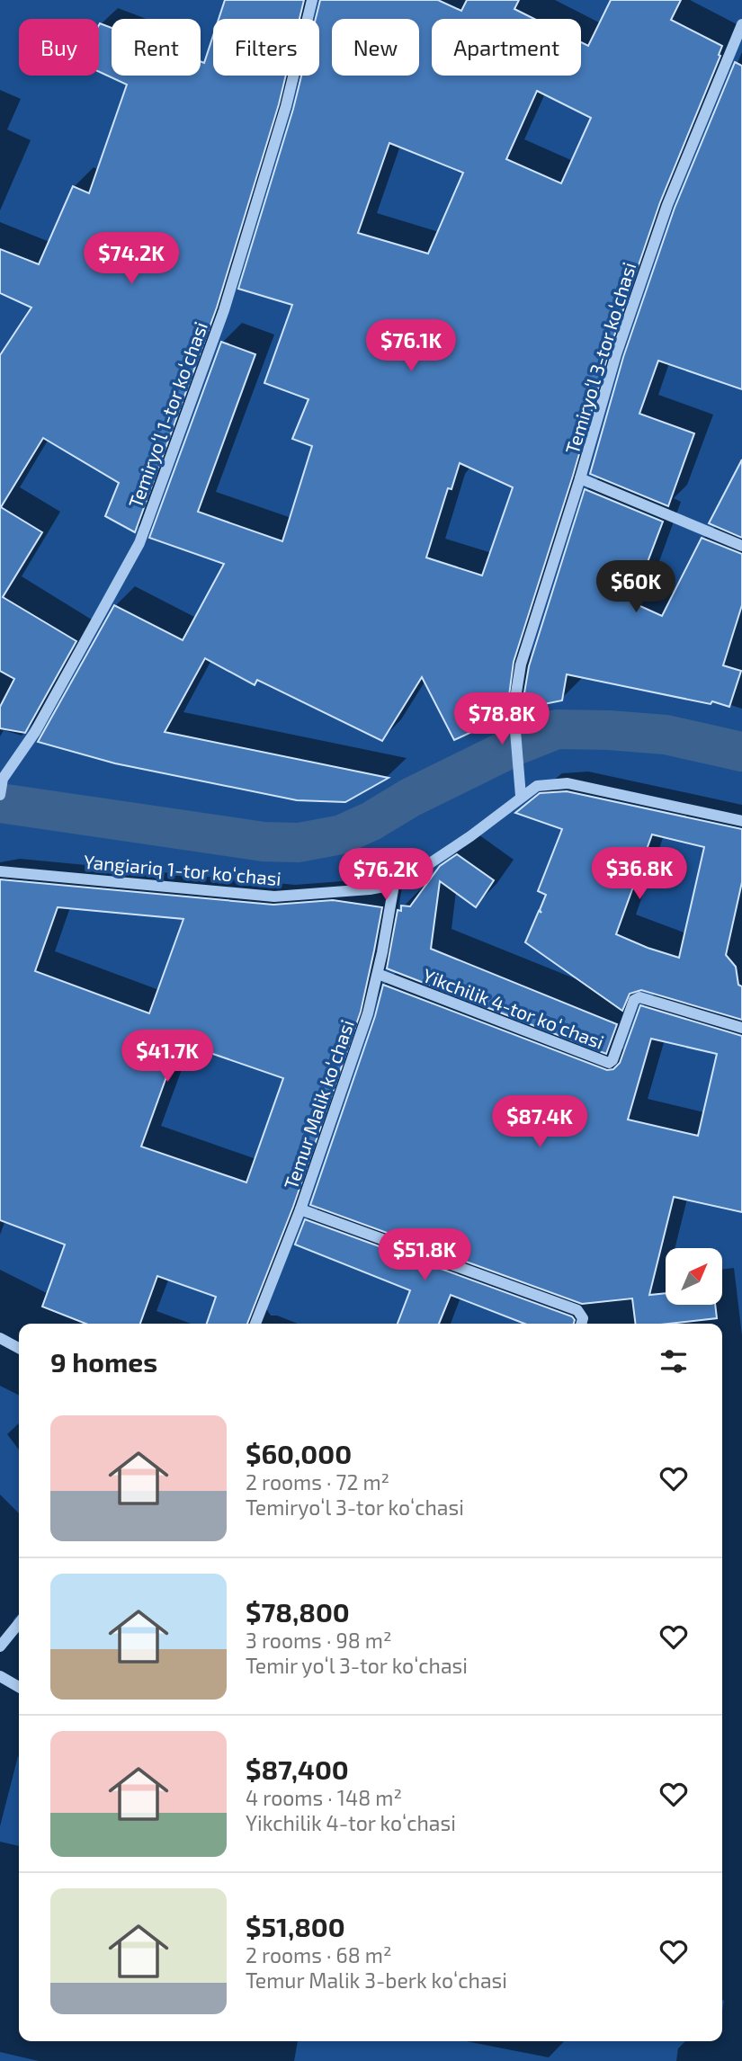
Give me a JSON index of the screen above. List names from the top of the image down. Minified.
{"streets":{"street":["Temiryoʻl 3-tor koʻchasi","Temiryoʻl 1-tor koʻchasi","Yangiariq 1-tor koʻchasi","Yikchilik 4-tor koʻchasi","Temur Malik koʻchasi"]},"crossings":[["Temiryoʻl 3-tor koʻchasi","Yangiariq 1-tor koʻchasi"],["Yangiariq 1-tor koʻchasi","Temur Malik koʻchasi"],["Yikchilik 4-tor koʻchasi","Temur Malik koʻchasi"]],"north":"top right","page":{"chip":["Buy","Rent","Filters","New","Apartment"],"price":["$74.2K","$76.1K","$60K","$78.8K","$36.8K","$76.2K","$41.7K","$87.4K","$51.8K"],"heading":"9 homes","list":[{"name":"$60,000","note":"2 rooms · 72 m² · Temiryoʻl 3-tor koʻchasi"},{"name":"$78,800","note":"3 rooms · 98 m² · Temir yoʻl 3-tor koʻchasi"},{"name":"$87,400","note":"4 rooms · 148 m² · Yikchilik 4-tor koʻchasi"},{"name":"$51,800","note":"2 rooms · 68 m² · Temur Malik 3-berk koʻchasi"}]}}
